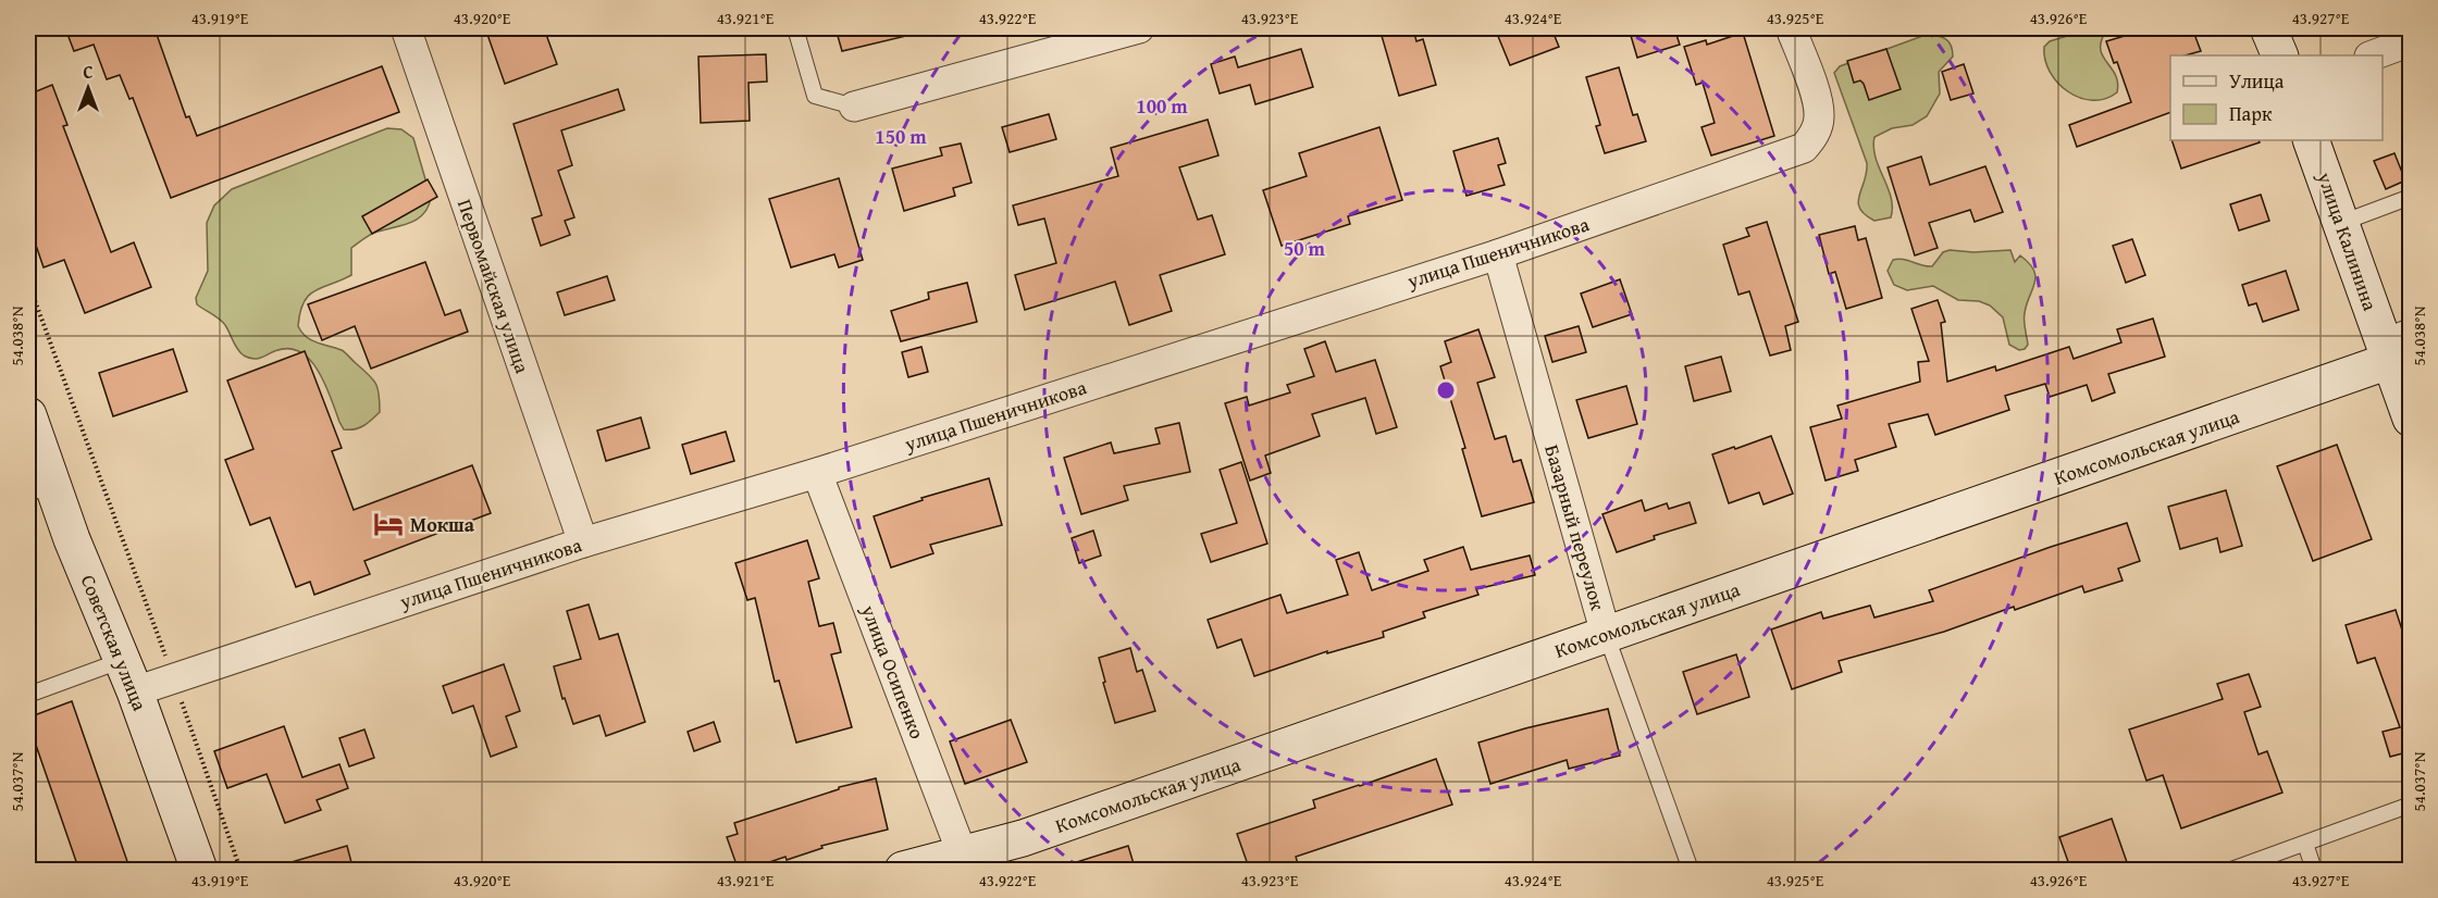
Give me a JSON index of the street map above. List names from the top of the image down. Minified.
{"streets":{"street":["улица Калинина","улица Пшеничникова","Первомайская улица","Комсомольская улица","Базарный переулок","Советская улица","улица Осипенко"]},"crossings":[["улица Калинина","Комсомольская улица"],["улица Пшеничникова","Первомайская улица"],["улица Пшеничникова","Базарный переулок"],["улица Пшеничникова","Советская улица"],["улица Пшеничникова","улица Осипенко"],["Комсомольская улица","Базарный переулок"],["Комсомольская улица","улица Осипенко"]],"places":{"hotel":["Мокша"]},"legend":["Улица","Парк"],"north":"top","coordinates":["43.919°E","43.920°E","43.921°E","43.922°E","43.923°E","43.924°E","43.925°E","43.926°E","43.927°E","54.038°N","54.037°N"],"rings":["100 m","150 m","50 m"]}
